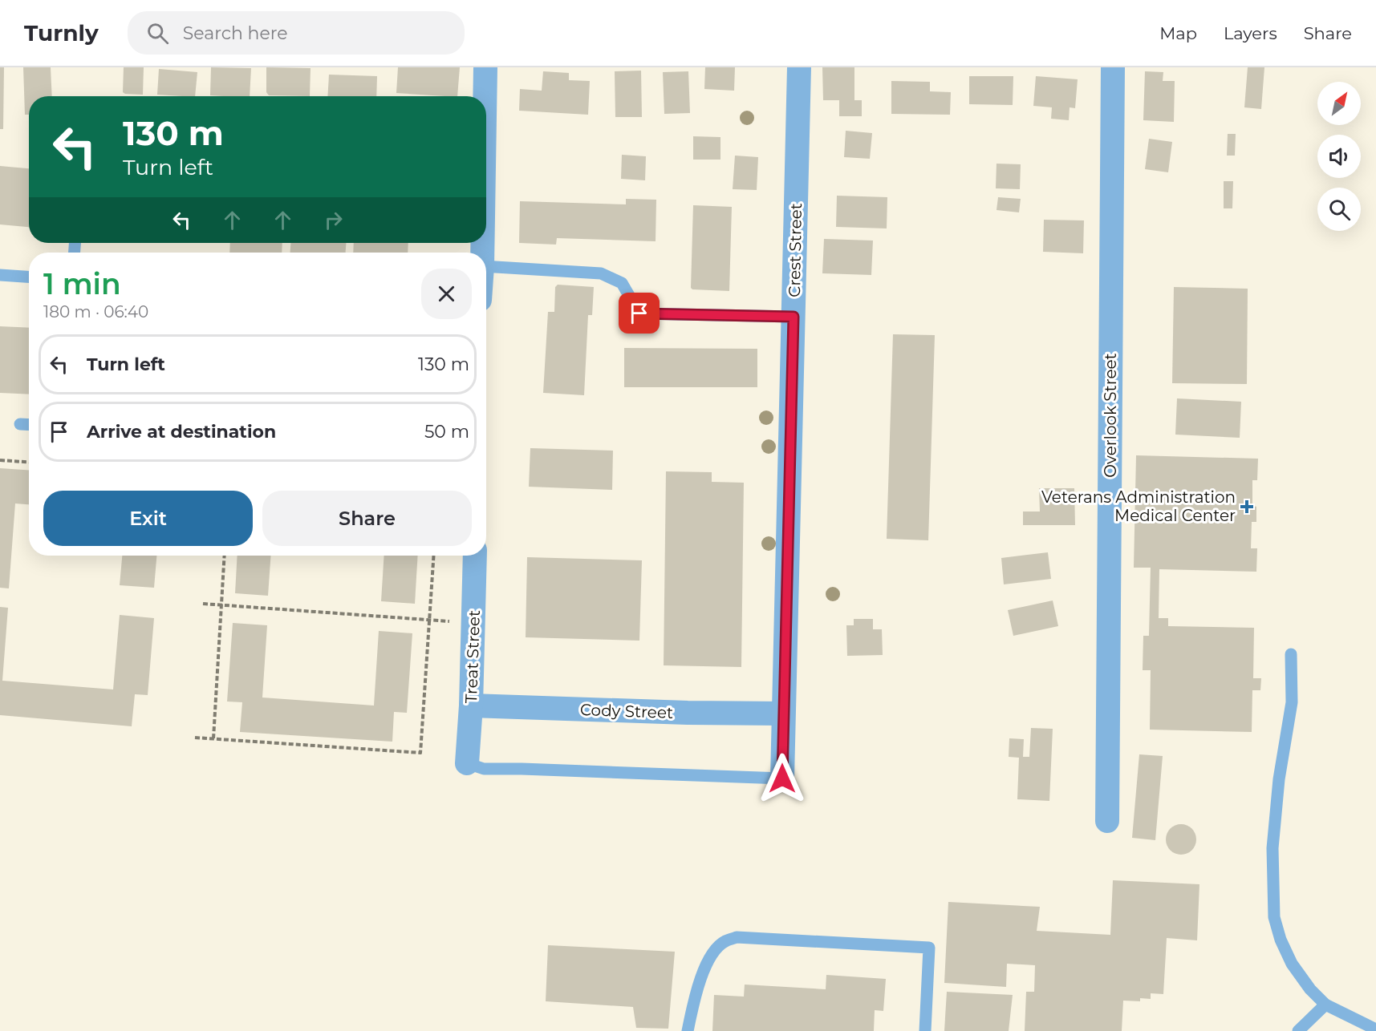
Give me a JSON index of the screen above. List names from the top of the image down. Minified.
{"streets":{"street":["Crest Street","Overlook Street","Treat Street","Cody Street"]},"crossings":[["Crest Street","Cody Street"],["Treat Street","Cody Street"]],"places":{"health":["Veterans Administration Medical Center"]},"north":"top right","page":{"header":"Turnly","search":"Search here","nav":["Map","Layers","Share"],"turn":["130 m","Turn left"],"heading":["1 min","180 m · 06:40"],"list":[{"name":"Turn left","value":"130 m"},{"name":"Arrive at destination","value":"50 m"}],"buttons":["Exit","Share"]}}
